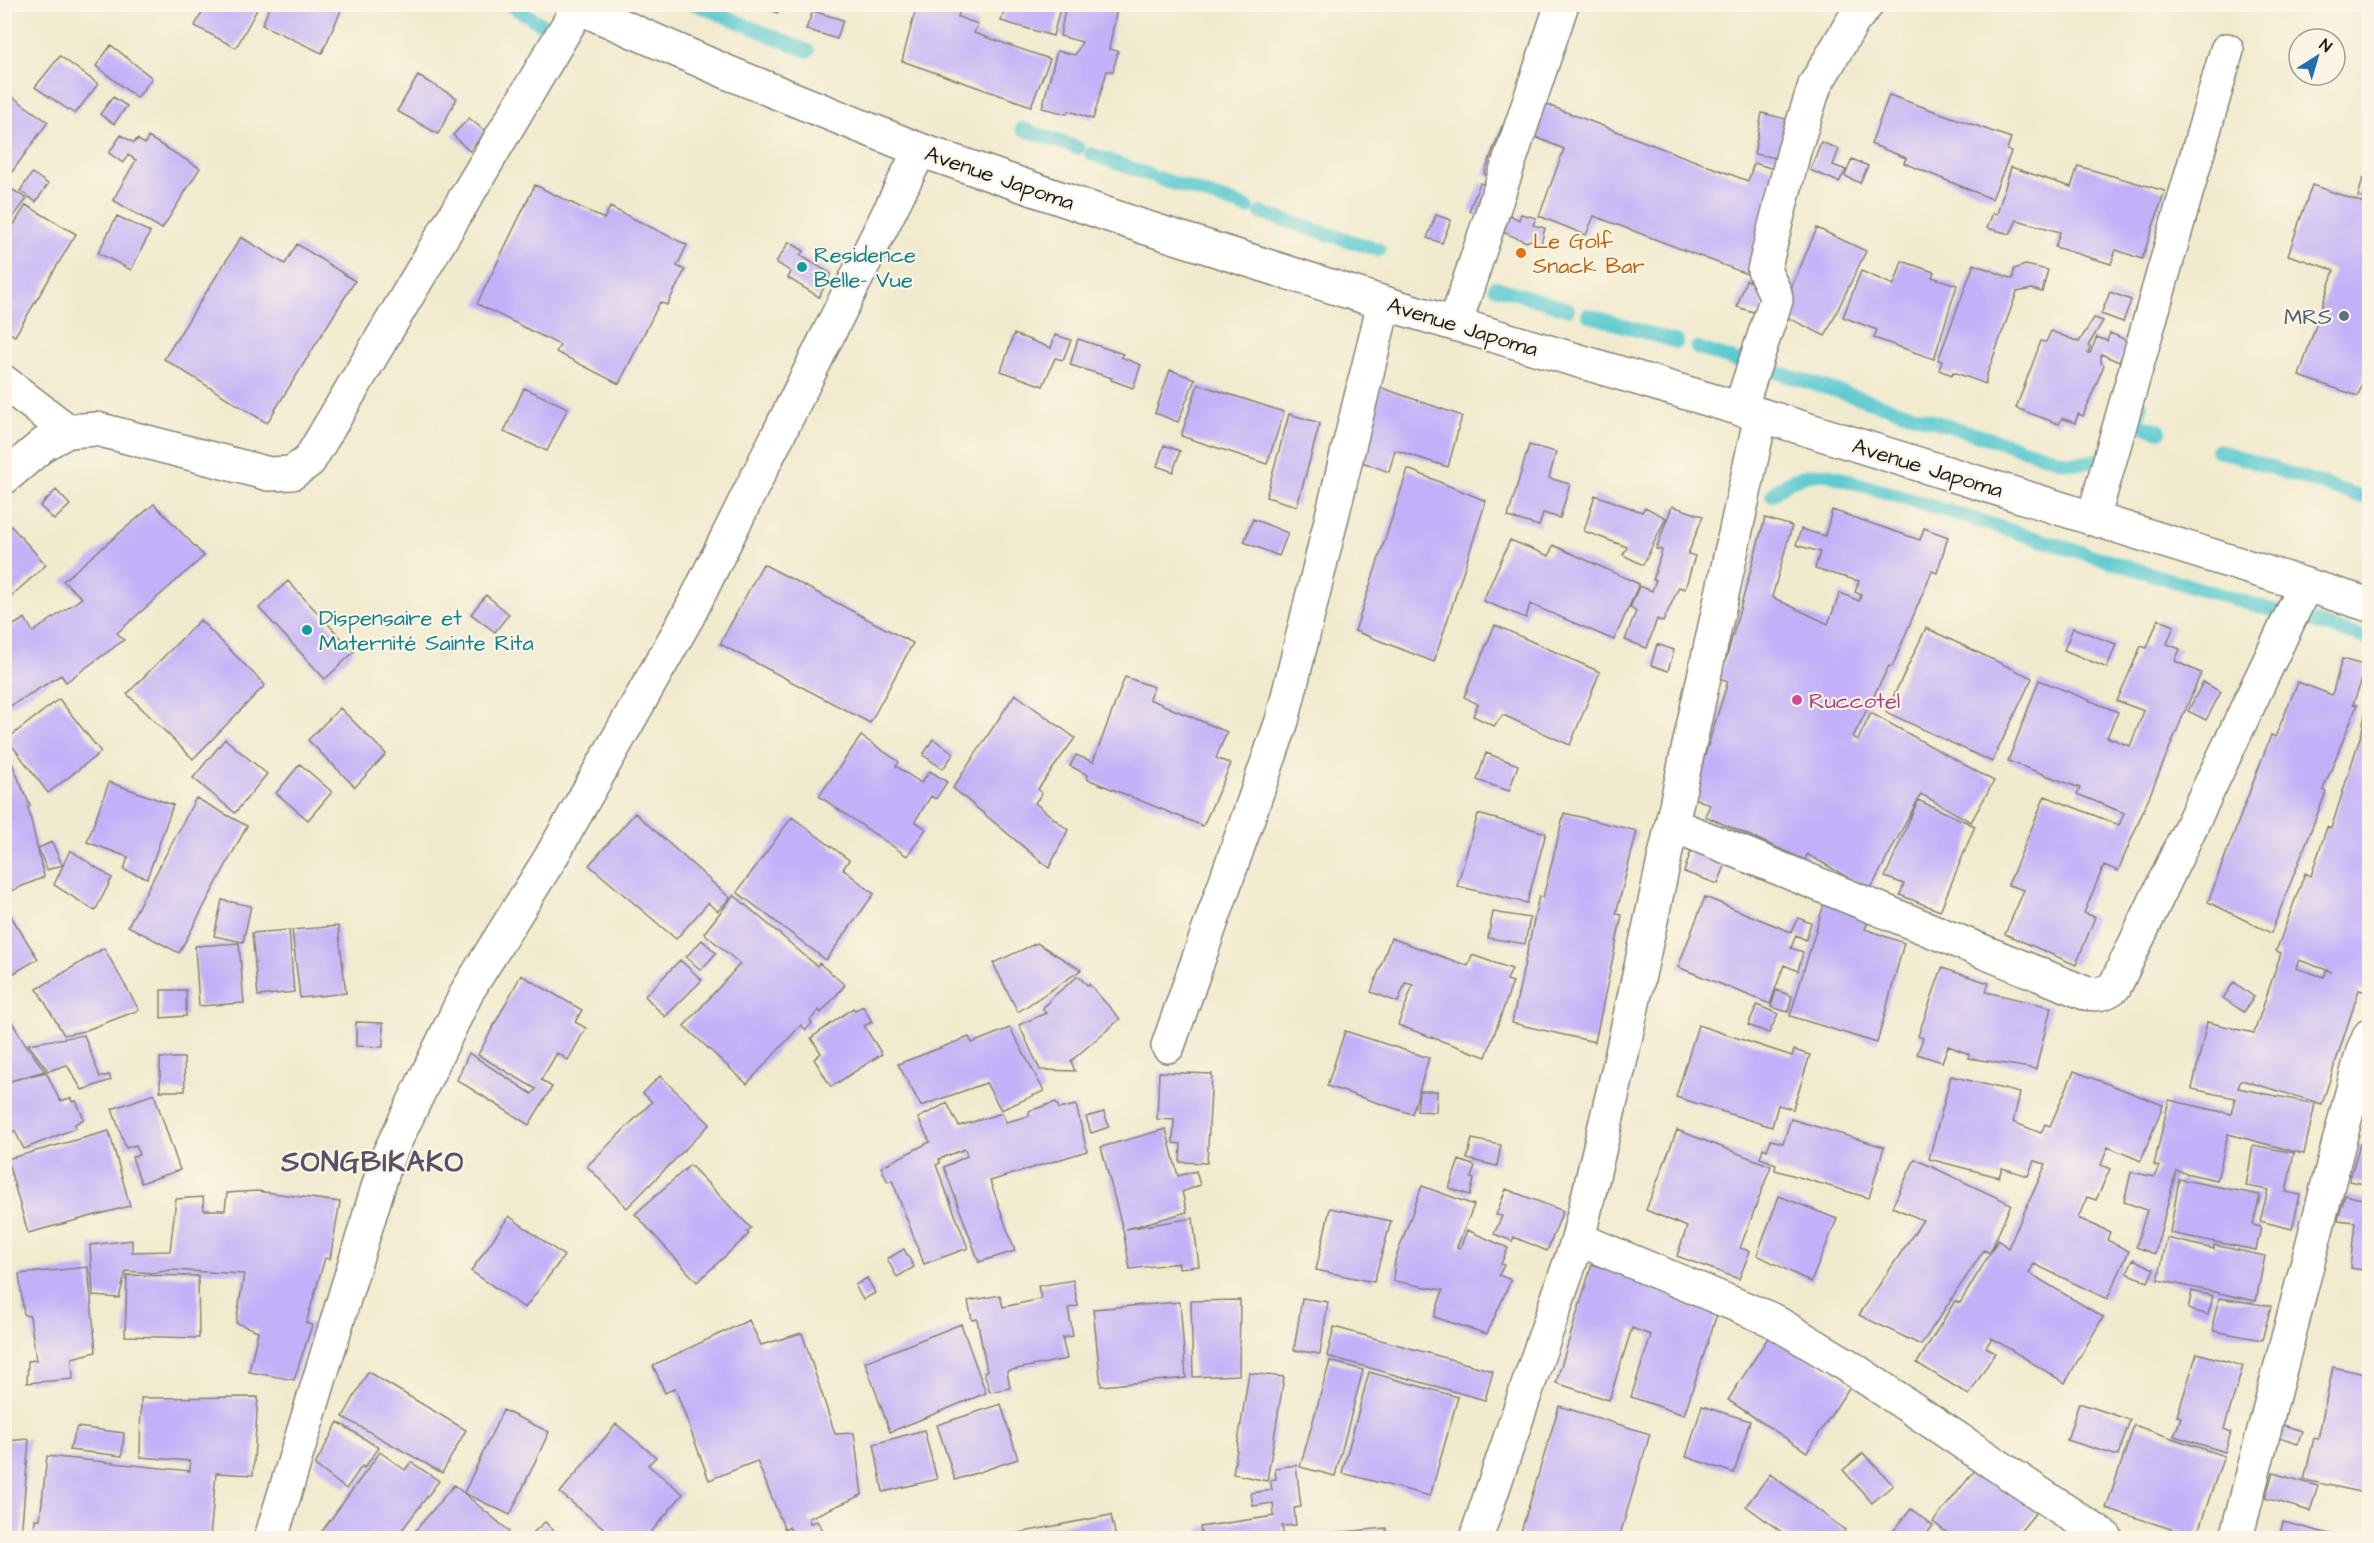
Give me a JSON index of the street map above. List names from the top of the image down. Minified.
{"streets":{"street":["Avenue Japoma"]},"districts":["SONGBIKAKO"],"places":["Le Golf Snack Bar","Residence Belle- Vue","MRS","Dispensaire et Maternité Sainte Rita","Ruccotel"],"north":"top right"}
